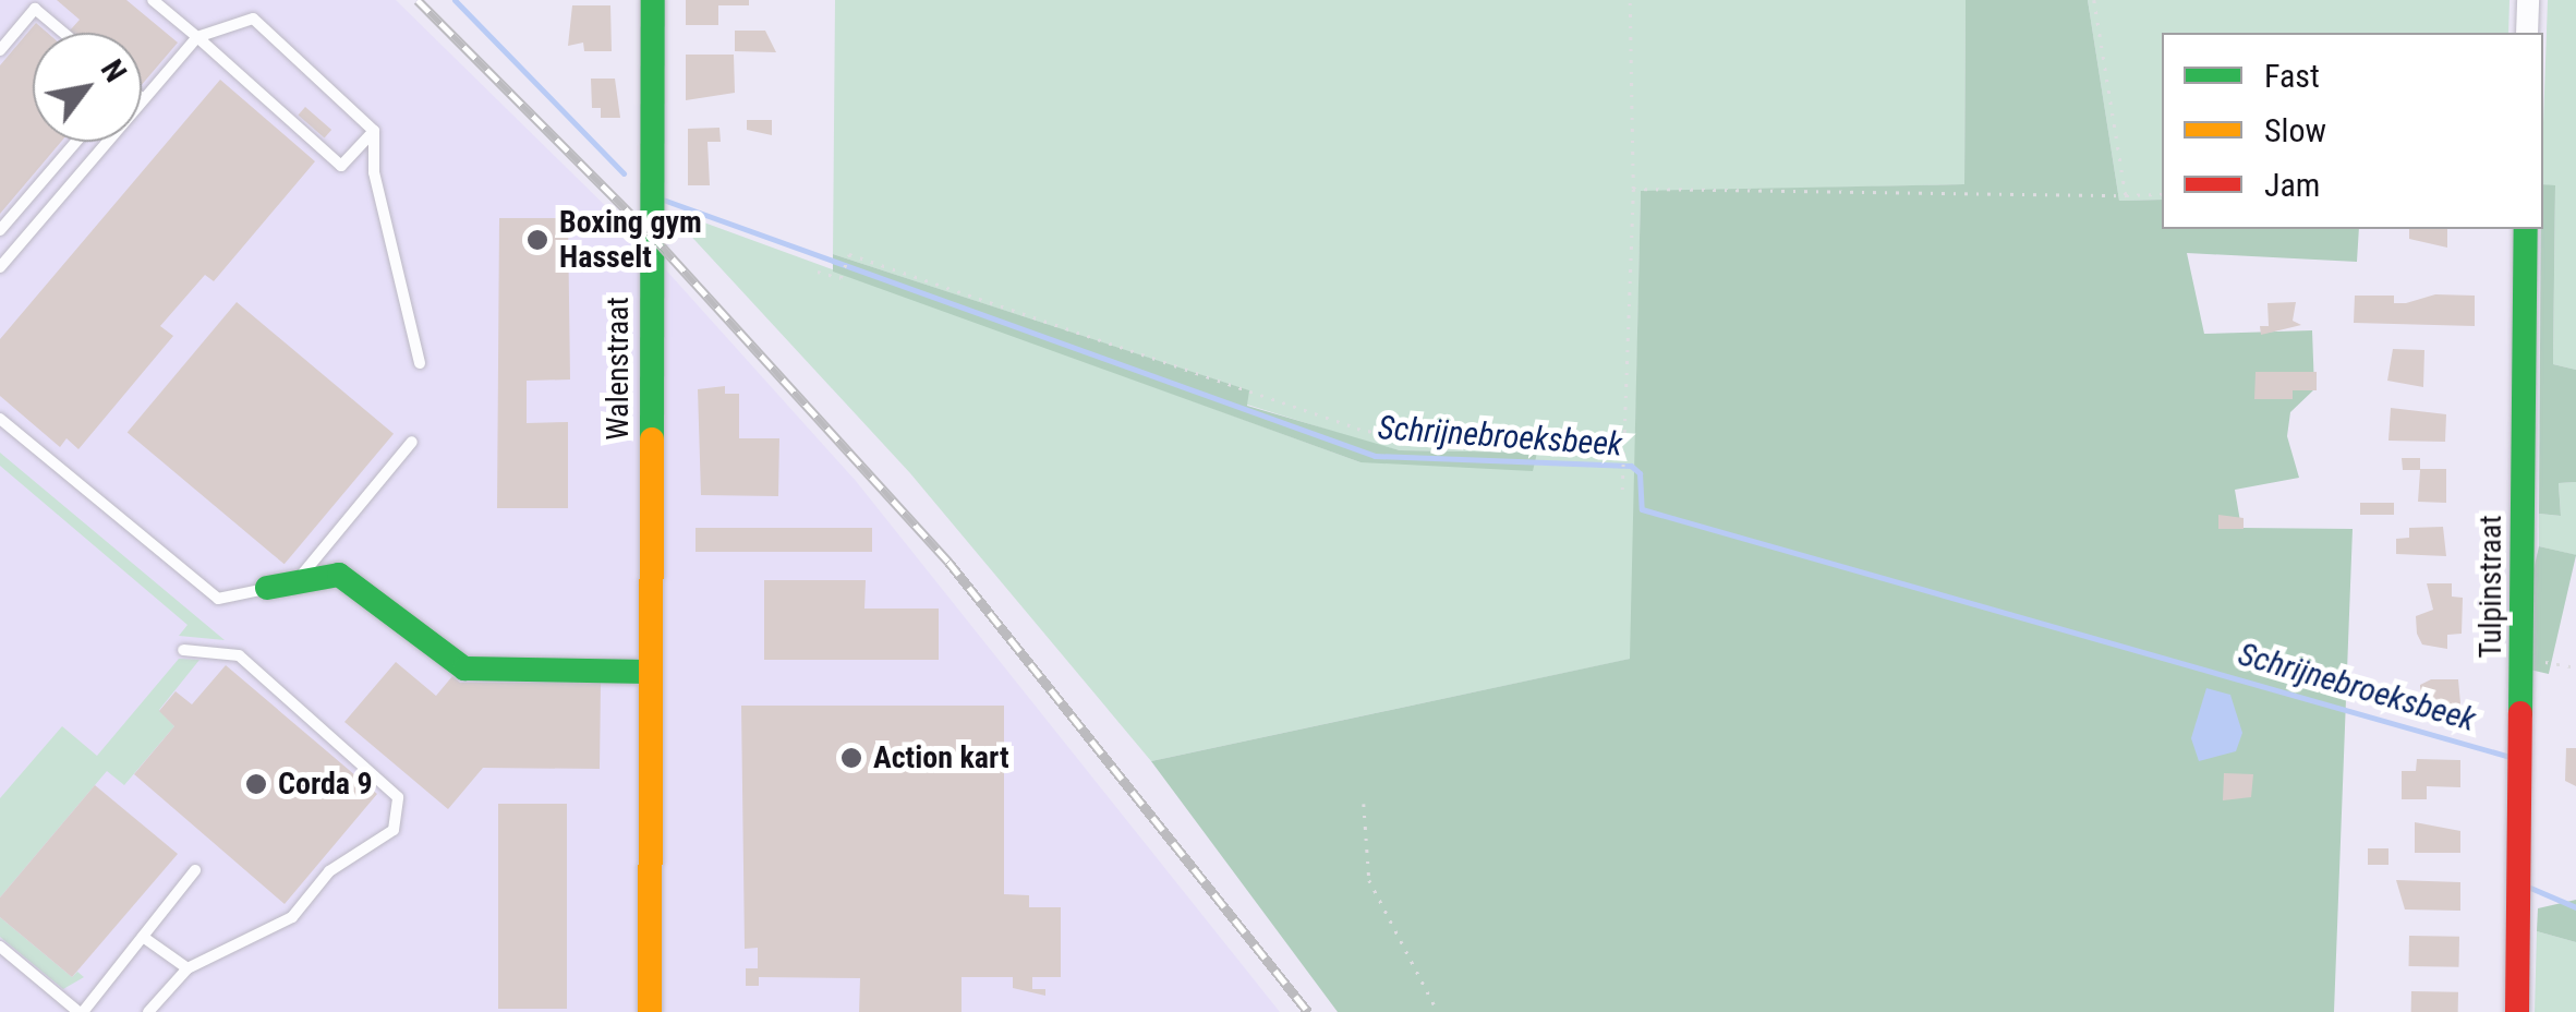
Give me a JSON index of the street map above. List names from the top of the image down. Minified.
{"streets":{"street":["Walenstraat","Tulpinstraat"]},"water":["Schrijnebroeksbeek"],"places":["Boxing gym Hasselt","Action kart","Corda 9"],"legend":["Fast","Slow","Jam"],"north":"top right"}
